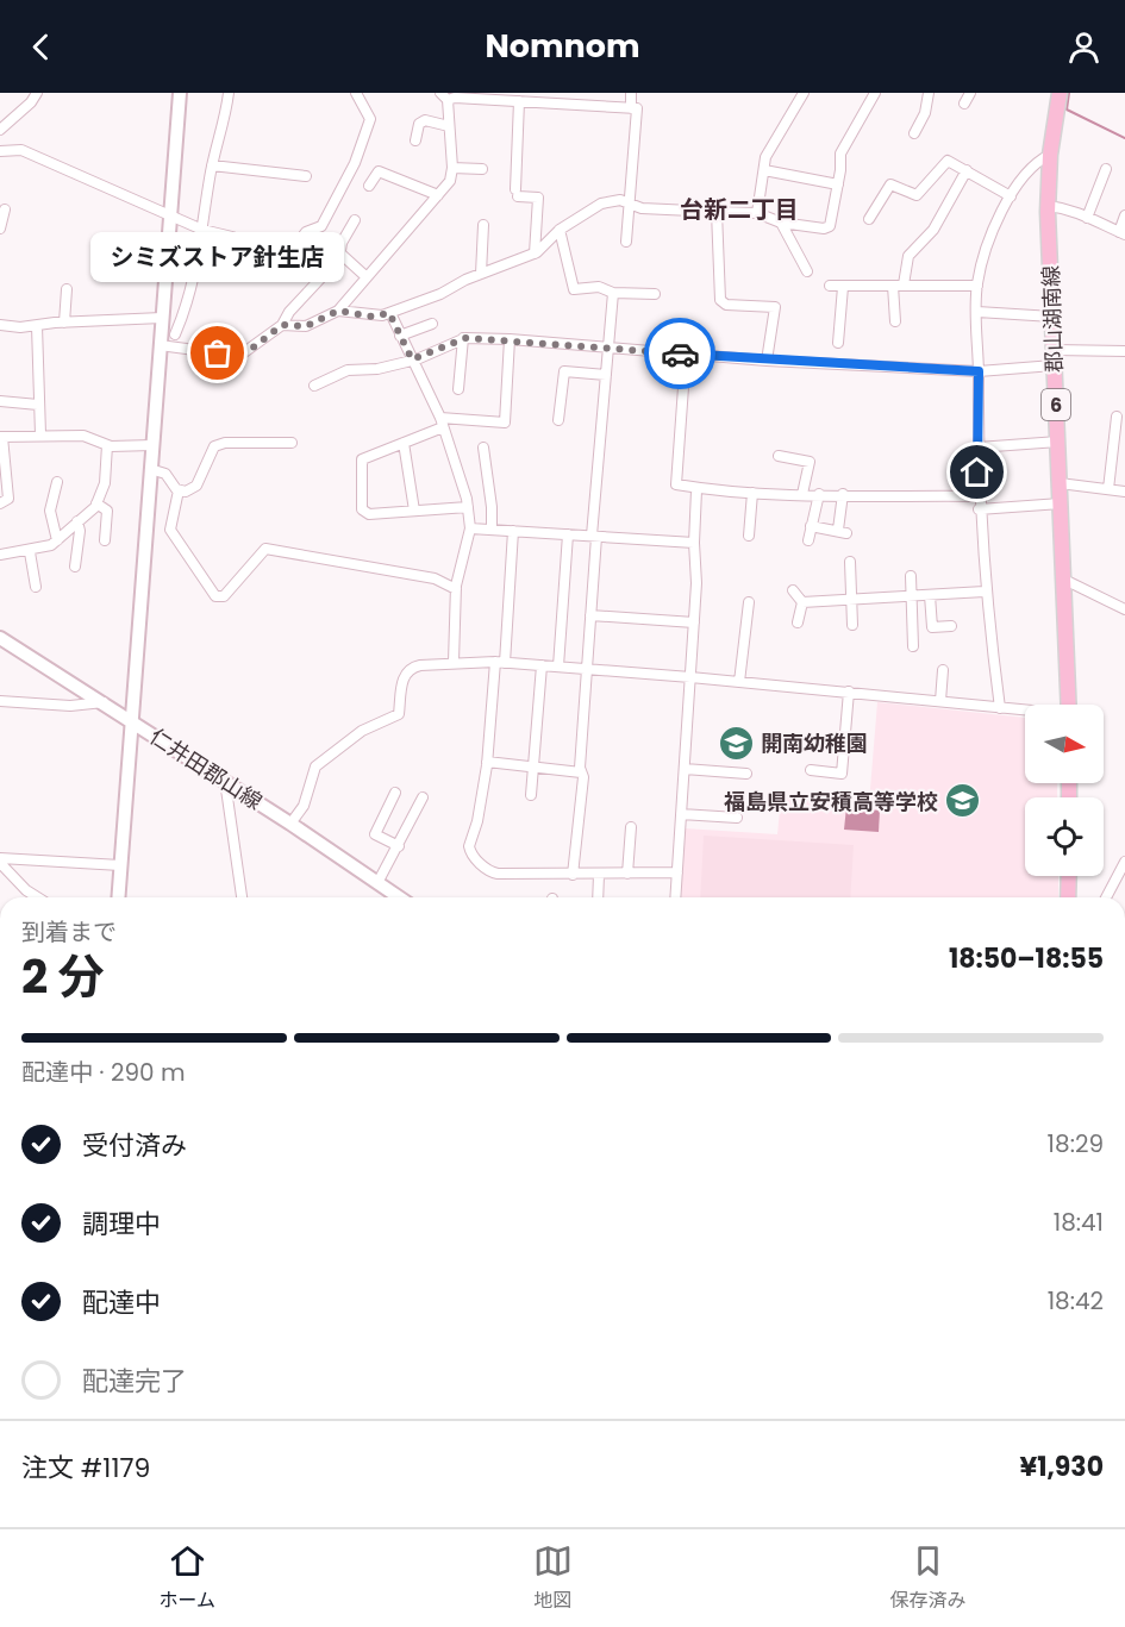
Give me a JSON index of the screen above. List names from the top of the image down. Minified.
{"streets":{"main road":["郡山湖南線","6"],"street":["仁井田郡山線"]},"districts":["台新二丁目"],"places":{"other":["シミズストア針生店"],"school or university":["開南幼稚園","福島県立安積高等学校"]},"north":"right","page":{"header":"Nomnom","bubble":"シミズストア針生店","heading":["2 分","到着まで","18:50–18:55"],"panel":["注文 #1179","¥1,930"],"bar":"配達中 · 290 m","list":[["受付済み","18:29"],["調理中","18:41"],["配達中","18:42"],"配達完了"],"tabs":["ホーム","地図","保存済み"]}}
